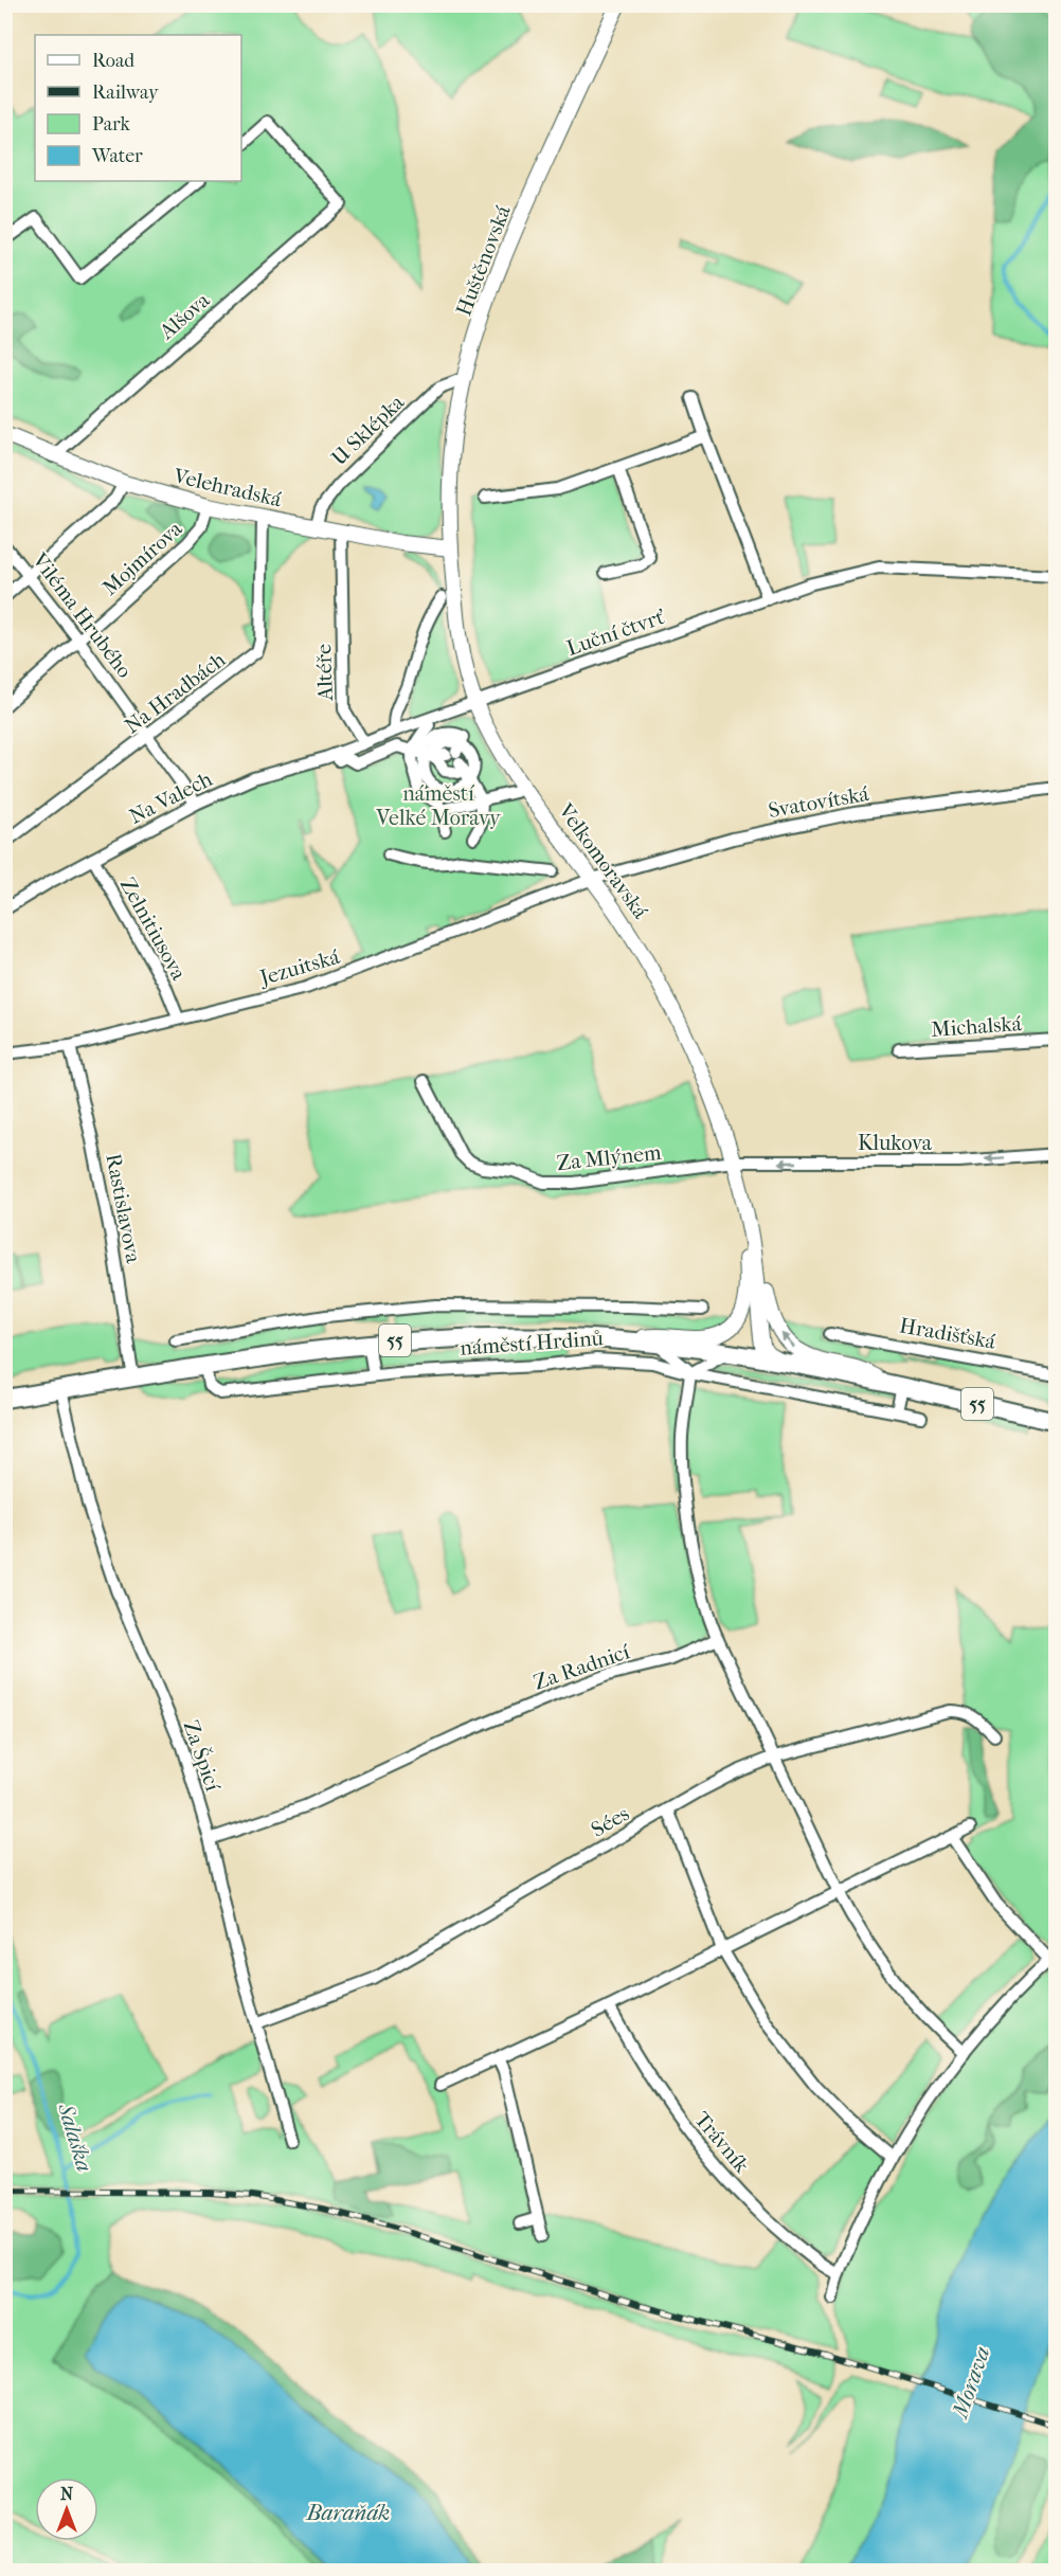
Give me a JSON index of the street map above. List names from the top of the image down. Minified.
{"streets":{"main road":["55","náměstí Hrdinů"],"street":["Huštěnovská","Alšova","U Sklépka","Velehradská","Mojmírova","Viléma Hrubého","Luční čtvrť","Altéře","Na Hradbách","Na Valech","Svatovítská","Velkomoravská","Zelnitiusova","Jezuitská","Michalská","Klukova","Za Mlýnem","Rastislavova","Hradišťská","Za Radnicí","Za Špicí","Sées","Trávník"]},"crossings":[["Huštěnovská","U Sklépka"],["Huštěnovská","Velehradská"],["Huštěnovská","Velkomoravská"],["Alšova","Velehradská"],["U Sklépka","Velehradská"],["Velehradská","Mojmírova"],["Velehradská","Altéře"],["Velehradská","Na Hradbách"],["Velehradská","Velkomoravská"],["Mojmírova","Viléma Hrubého"],["Viléma Hrubého","Na Hradbách"],["Viléma Hrubého","Na Valech"],["Luční čtvrť","Velkomoravská"],["Altéře","Na Valech"],["Na Valech","Zelnitiusova"],["Svatovítská","Velkomoravská"],["Svatovítská","Jezuitská"],["Velkomoravská","Jezuitská"],["Velkomoravská","Klukova"],["Velkomoravská","Za Mlýnem"],["Velkomoravská","55"],["Velkomoravská","náměstí Hrdinů"],["Zelnitiusova","Jezuitská"],["Jezuitská","Rastislavova"],["Klukova","Za Mlýnem"],["Rastislavova","náměstí Hrdinů"],["55","náměstí Hrdinů"],["náměstí Hrdinů","Za Špicí"],["Za Radnicí","Za Špicí"],["Za Špicí","Sées"]],"one_way":["Klukova"],"water":["Salaška","Morava","Baraňák"],"parks":["náměstí Velké Moravy"],"legend":["Road","Railway","Park","Water"],"north":"top"}
